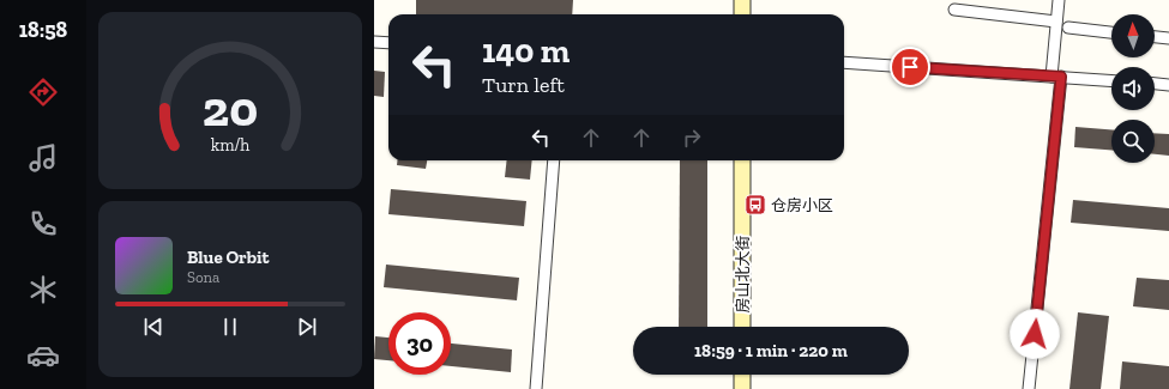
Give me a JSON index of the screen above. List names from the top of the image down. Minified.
{"streets":{"main road":["房山北大街"]},"places":{"bus stop":["仓房小区"]},"north":"top","page":{"tabs":"18:58","turn":["140 m","Turn left"],"song":["Blue Orbit","Sona"],"limit":"30","trip":"18:59 · 1 min · 220 m","gauge":["20","km/h"]}}
